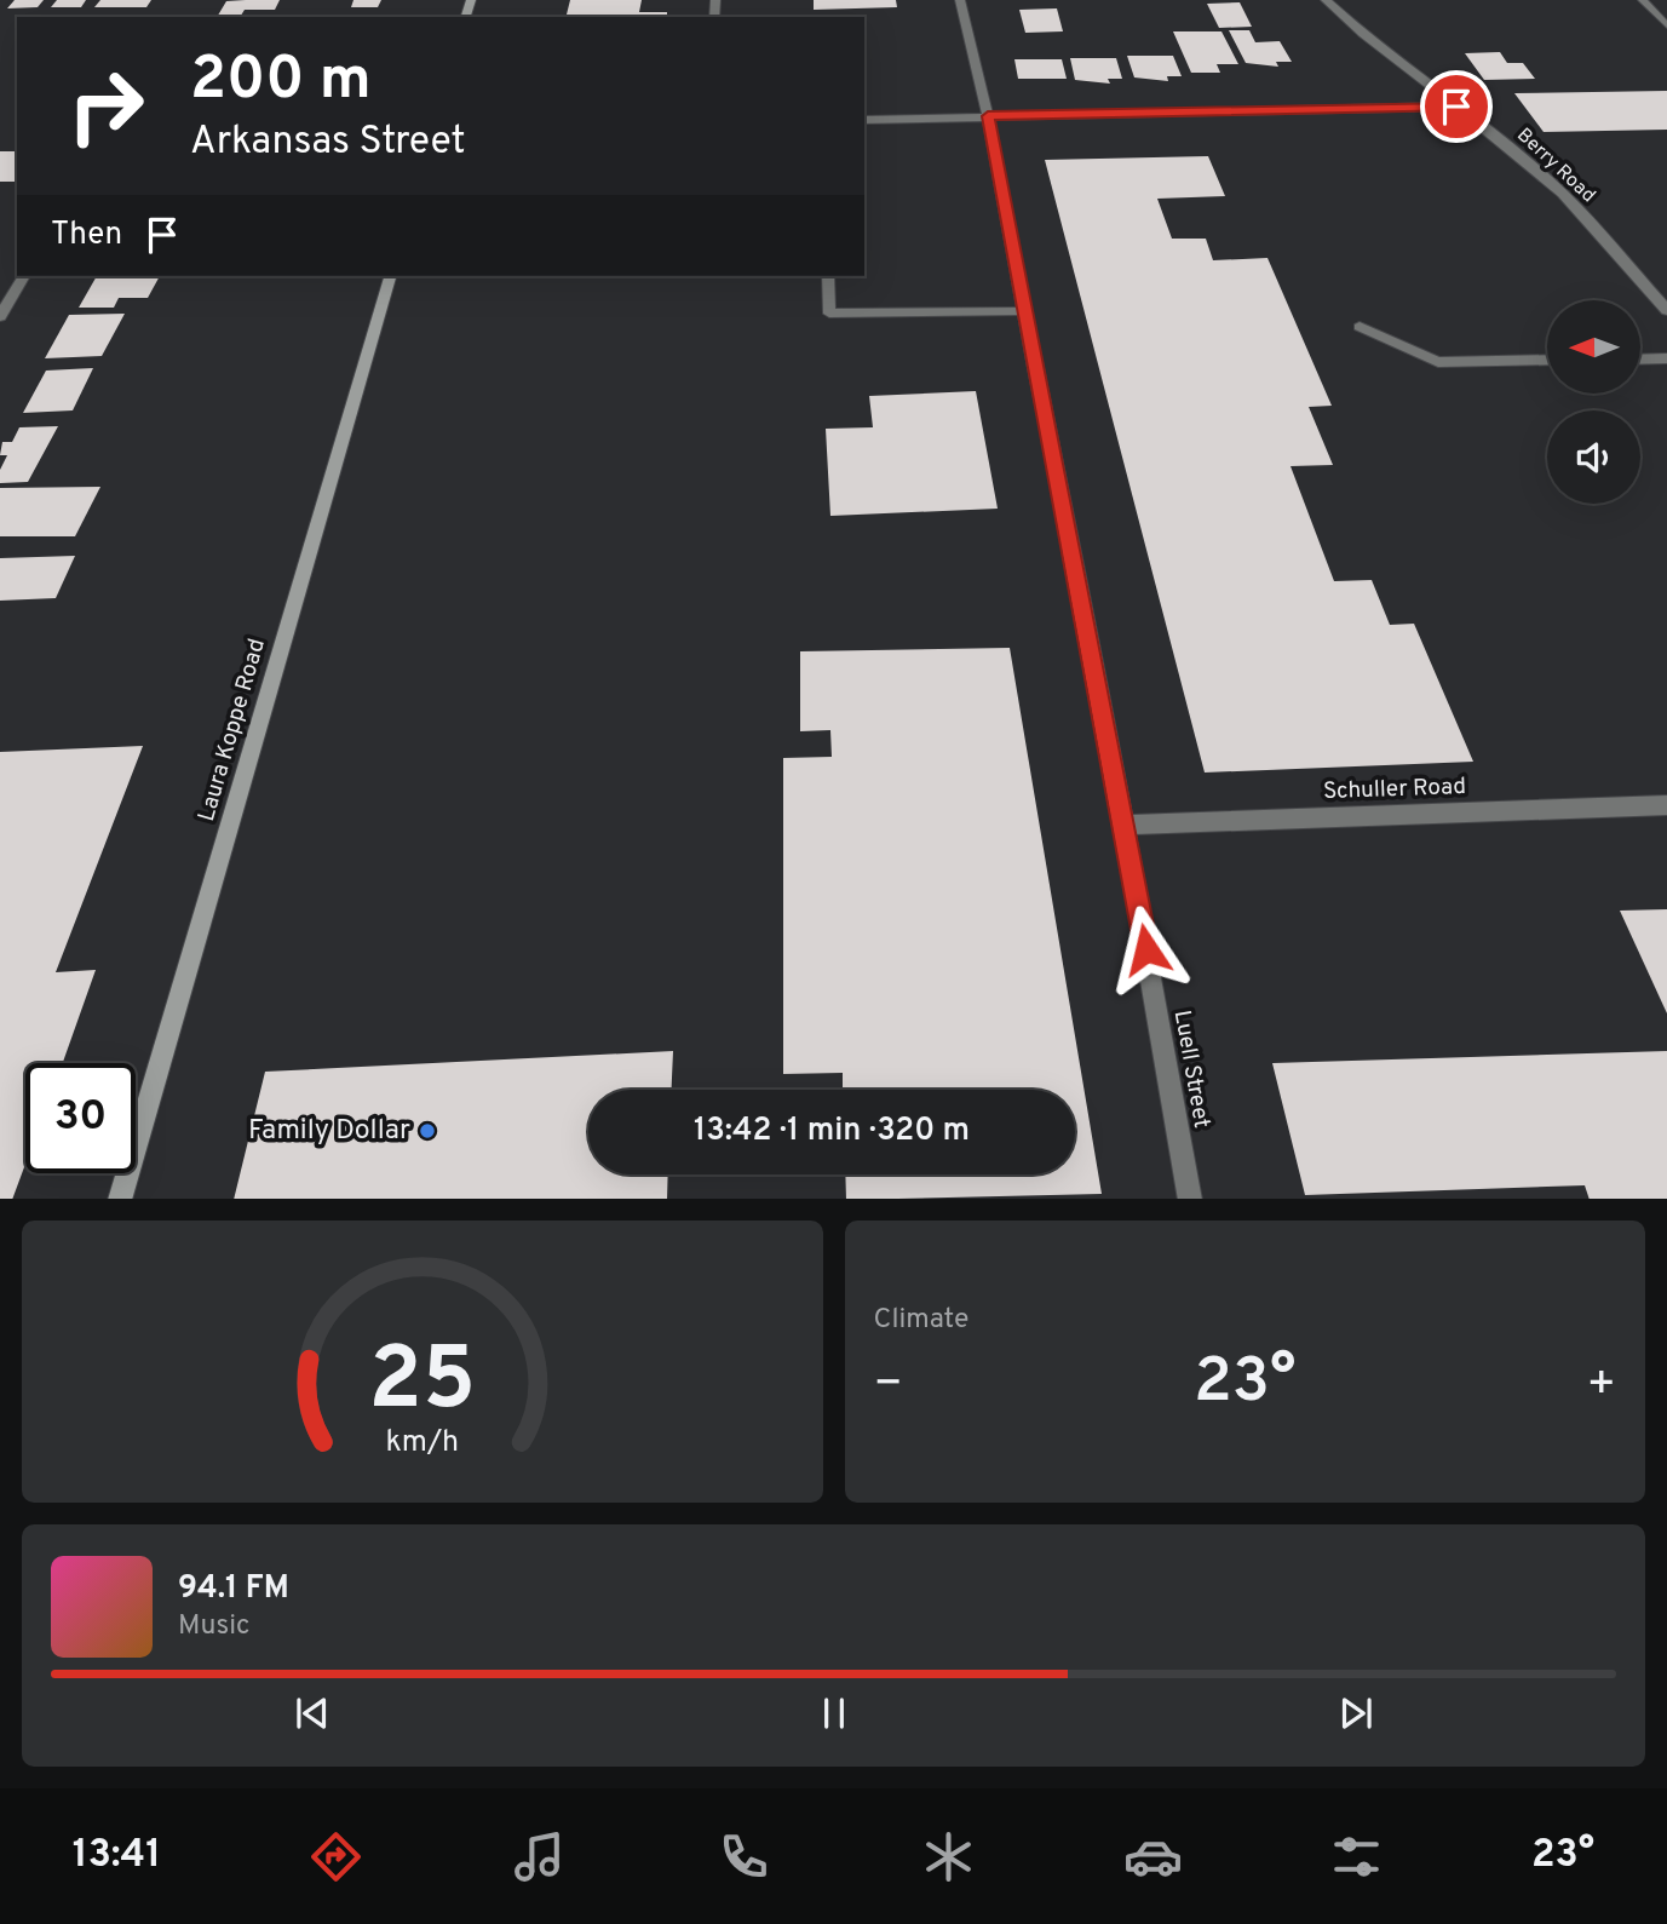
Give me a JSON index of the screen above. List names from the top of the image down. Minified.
{"streets":{"street":["Berry Road","Laura Koppe Road","Schuller Road","Luell Street"]},"crossings":[["Schuller Road","Luell Street"]],"places":["Family Dollar"],"north":"left","page":{"turn":["200 m","Arkansas Street"],"then":"Then","limit":"30","trip":"13:42 · 1 min · 320 m","tile":"Climate","heat":["−","23°","+"],"song":["94.1 FM","Music"],"tabs":["13:41","23°"],"gauge":["25","km/h"]}}
